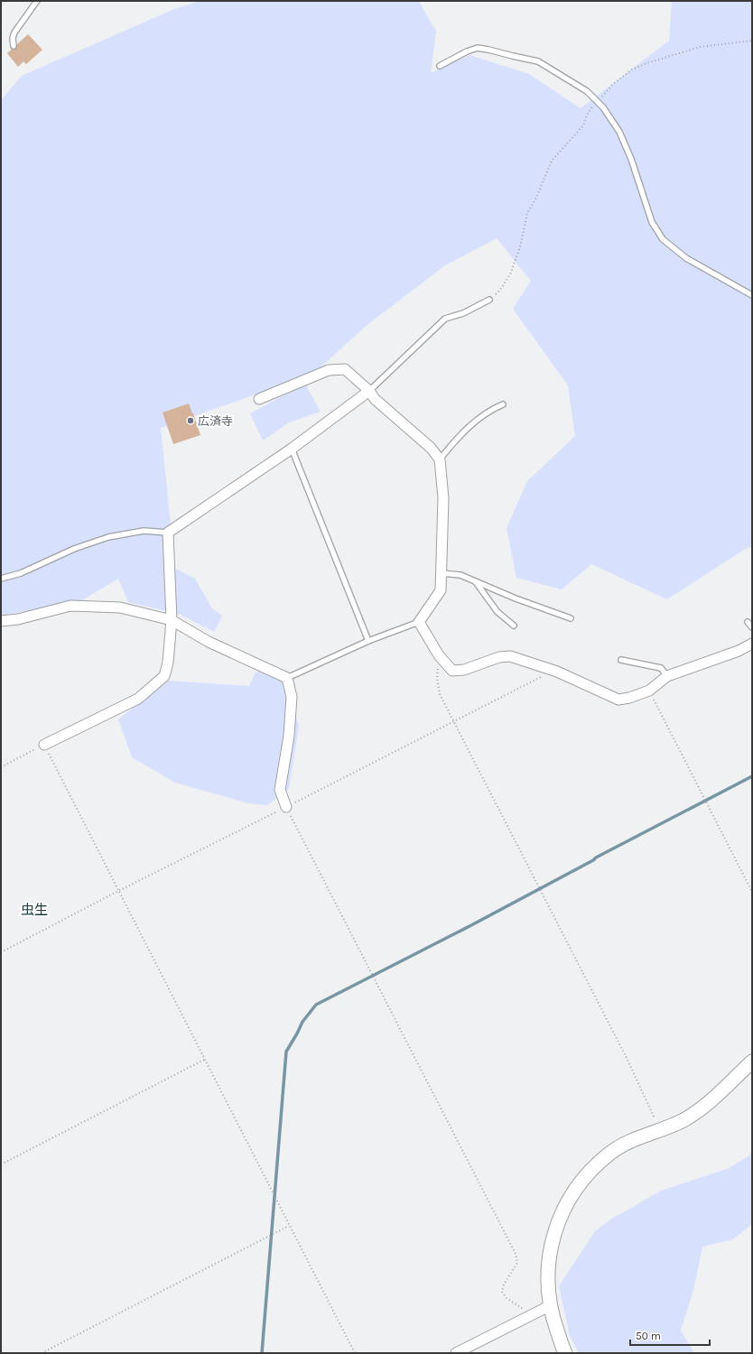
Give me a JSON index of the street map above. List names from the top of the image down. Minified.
{"districts":["虫生"],"places":["広済寺"],"scale_bar":"50 m"}
